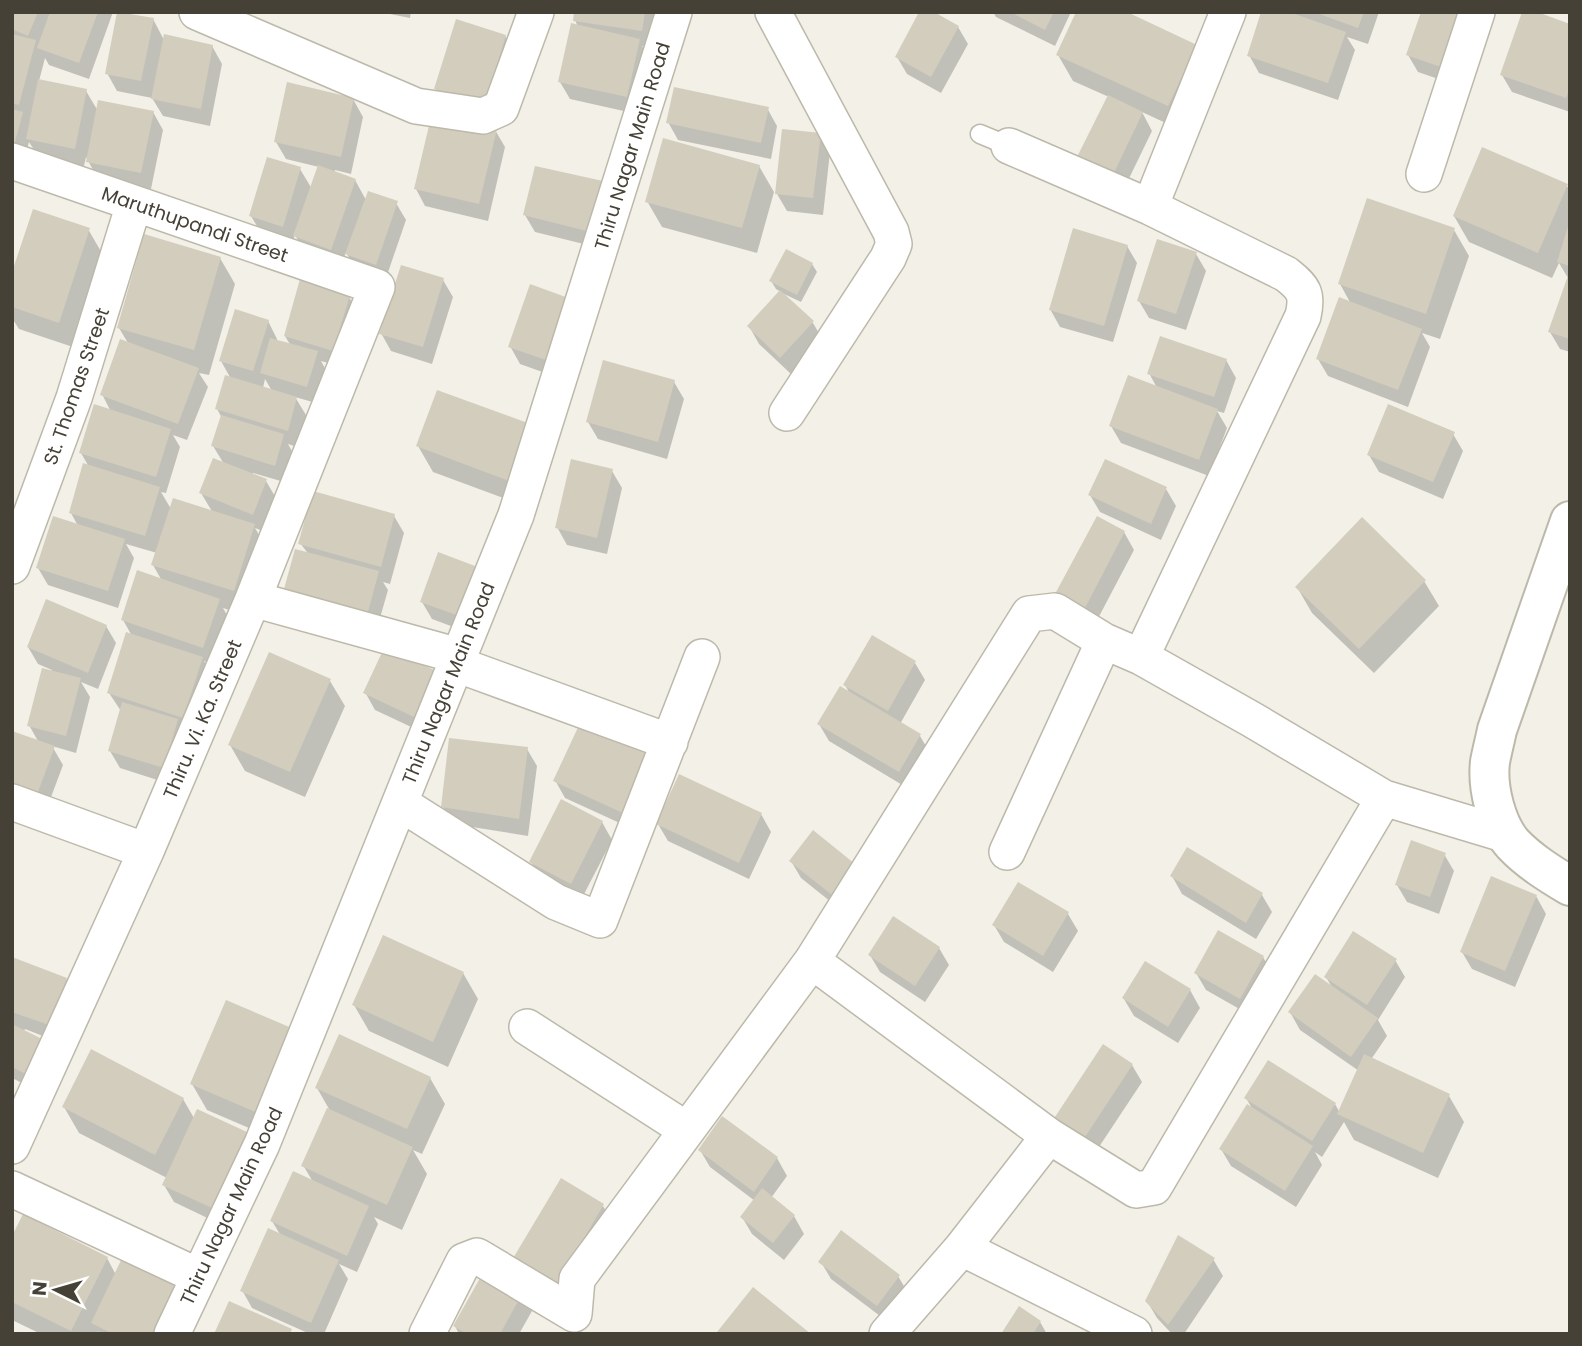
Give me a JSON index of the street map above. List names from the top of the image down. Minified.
{"streets":{"street":["Thiru Nagar Main Road","Maruthupandi Street","St. Thomas Street","Thiru. Vi. Ka. Street"]},"crossings":[["Maruthupandi Street","St. Thomas Street"],["Maruthupandi Street","Thiru. Vi. Ka. Street"]],"north":"left"}
